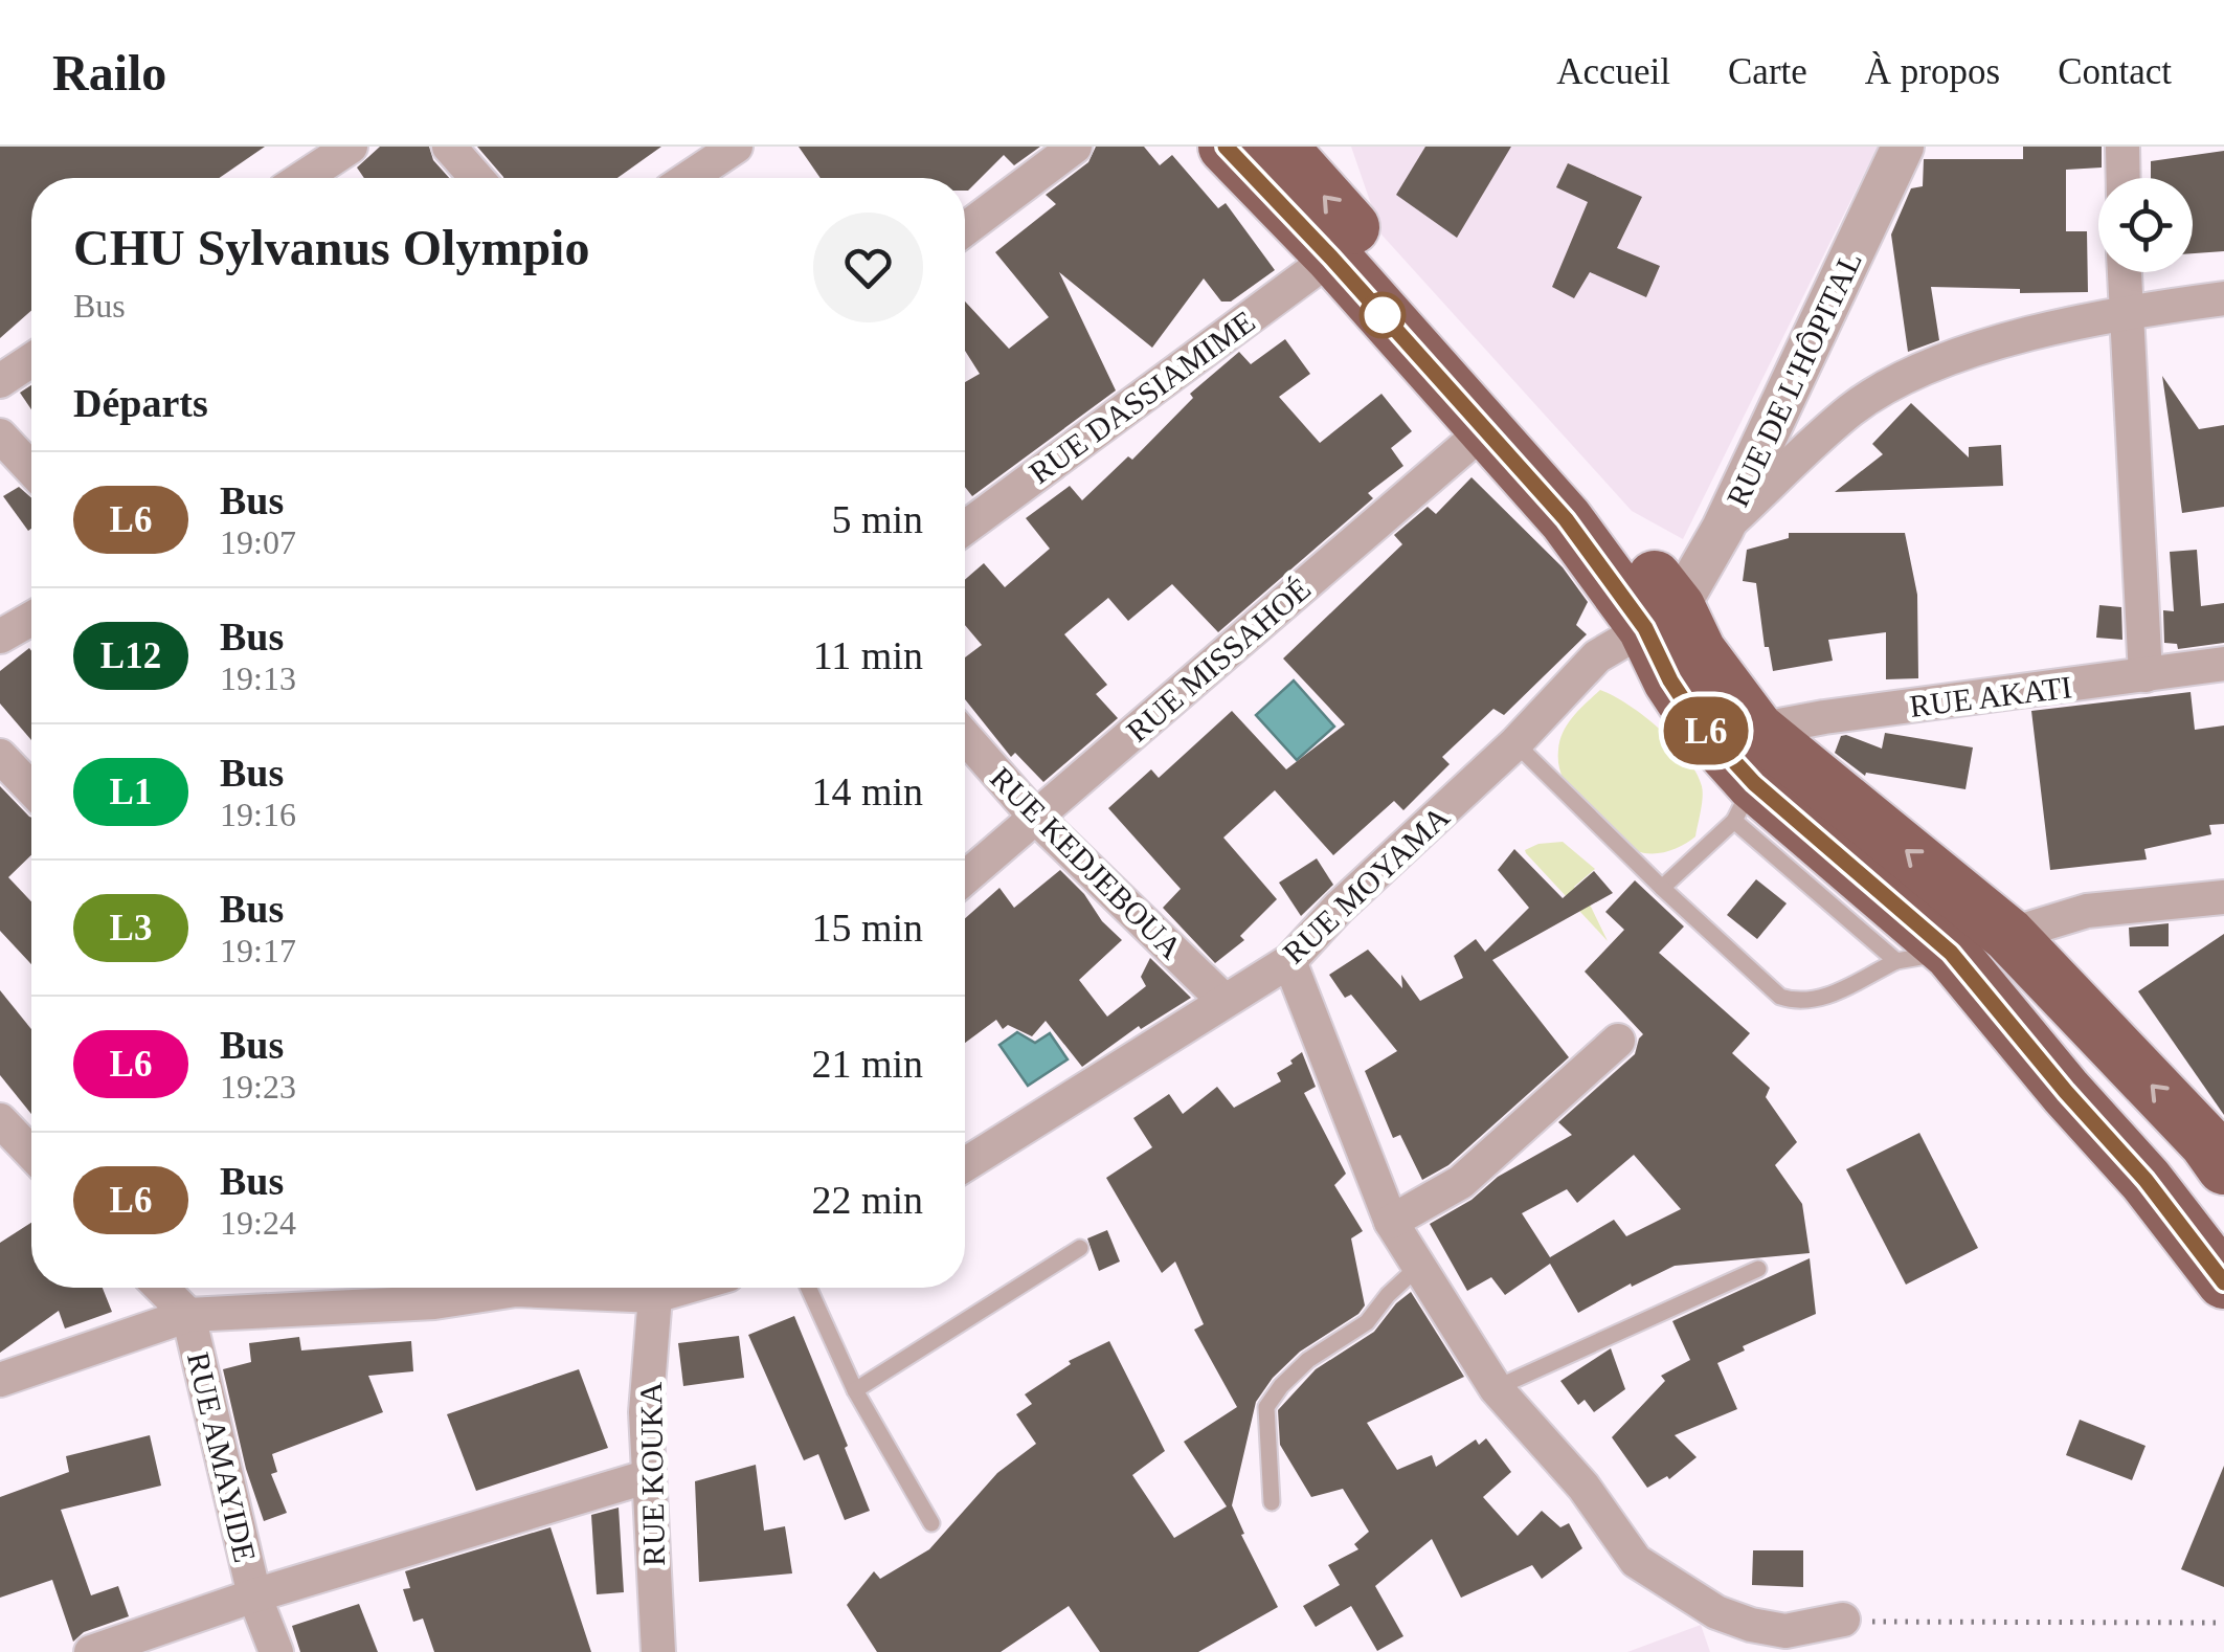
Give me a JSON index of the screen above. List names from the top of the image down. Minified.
{"streets":{"street":["RUE DE L'HÔPITAL","RUE DASSIAMIME","RUE MISSAHOÉ","RUE AKATI","RUE KEDJEBOUA","RUE MOYAMA","RUE AMAYIDE","RUE KOUKA"]},"crossings":[["RUE DE L'HÔPITAL","RUE MOYAMA"],["RUE MISSAHOÉ","RUE KEDJEBOUA"],["RUE KEDJEBOUA","RUE MOYAMA"]],"lines":["bus line L6"],"page":{"header":"Railo","nav":["Accueil","Carte","À propos","Contact"],"on_map":"L6","heading":[["CHU Sylvanus Olympio","Bus"],"Départs"],"list":[{"mark":"L6","name":"Bus","note":"19:07","value":"5 min"},{"mark":"L12","name":"Bus","note":"19:13","value":"11 min"},{"mark":"L1","name":"Bus","note":"19:16","value":"14 min"},{"mark":"L3","name":"Bus","note":"19:17","value":"15 min"},{"mark":"L6","name":"Bus","note":"19:23","value":"21 min"},{"mark":"L6","name":"Bus","note":"19:24","value":"22 min"}]}}
